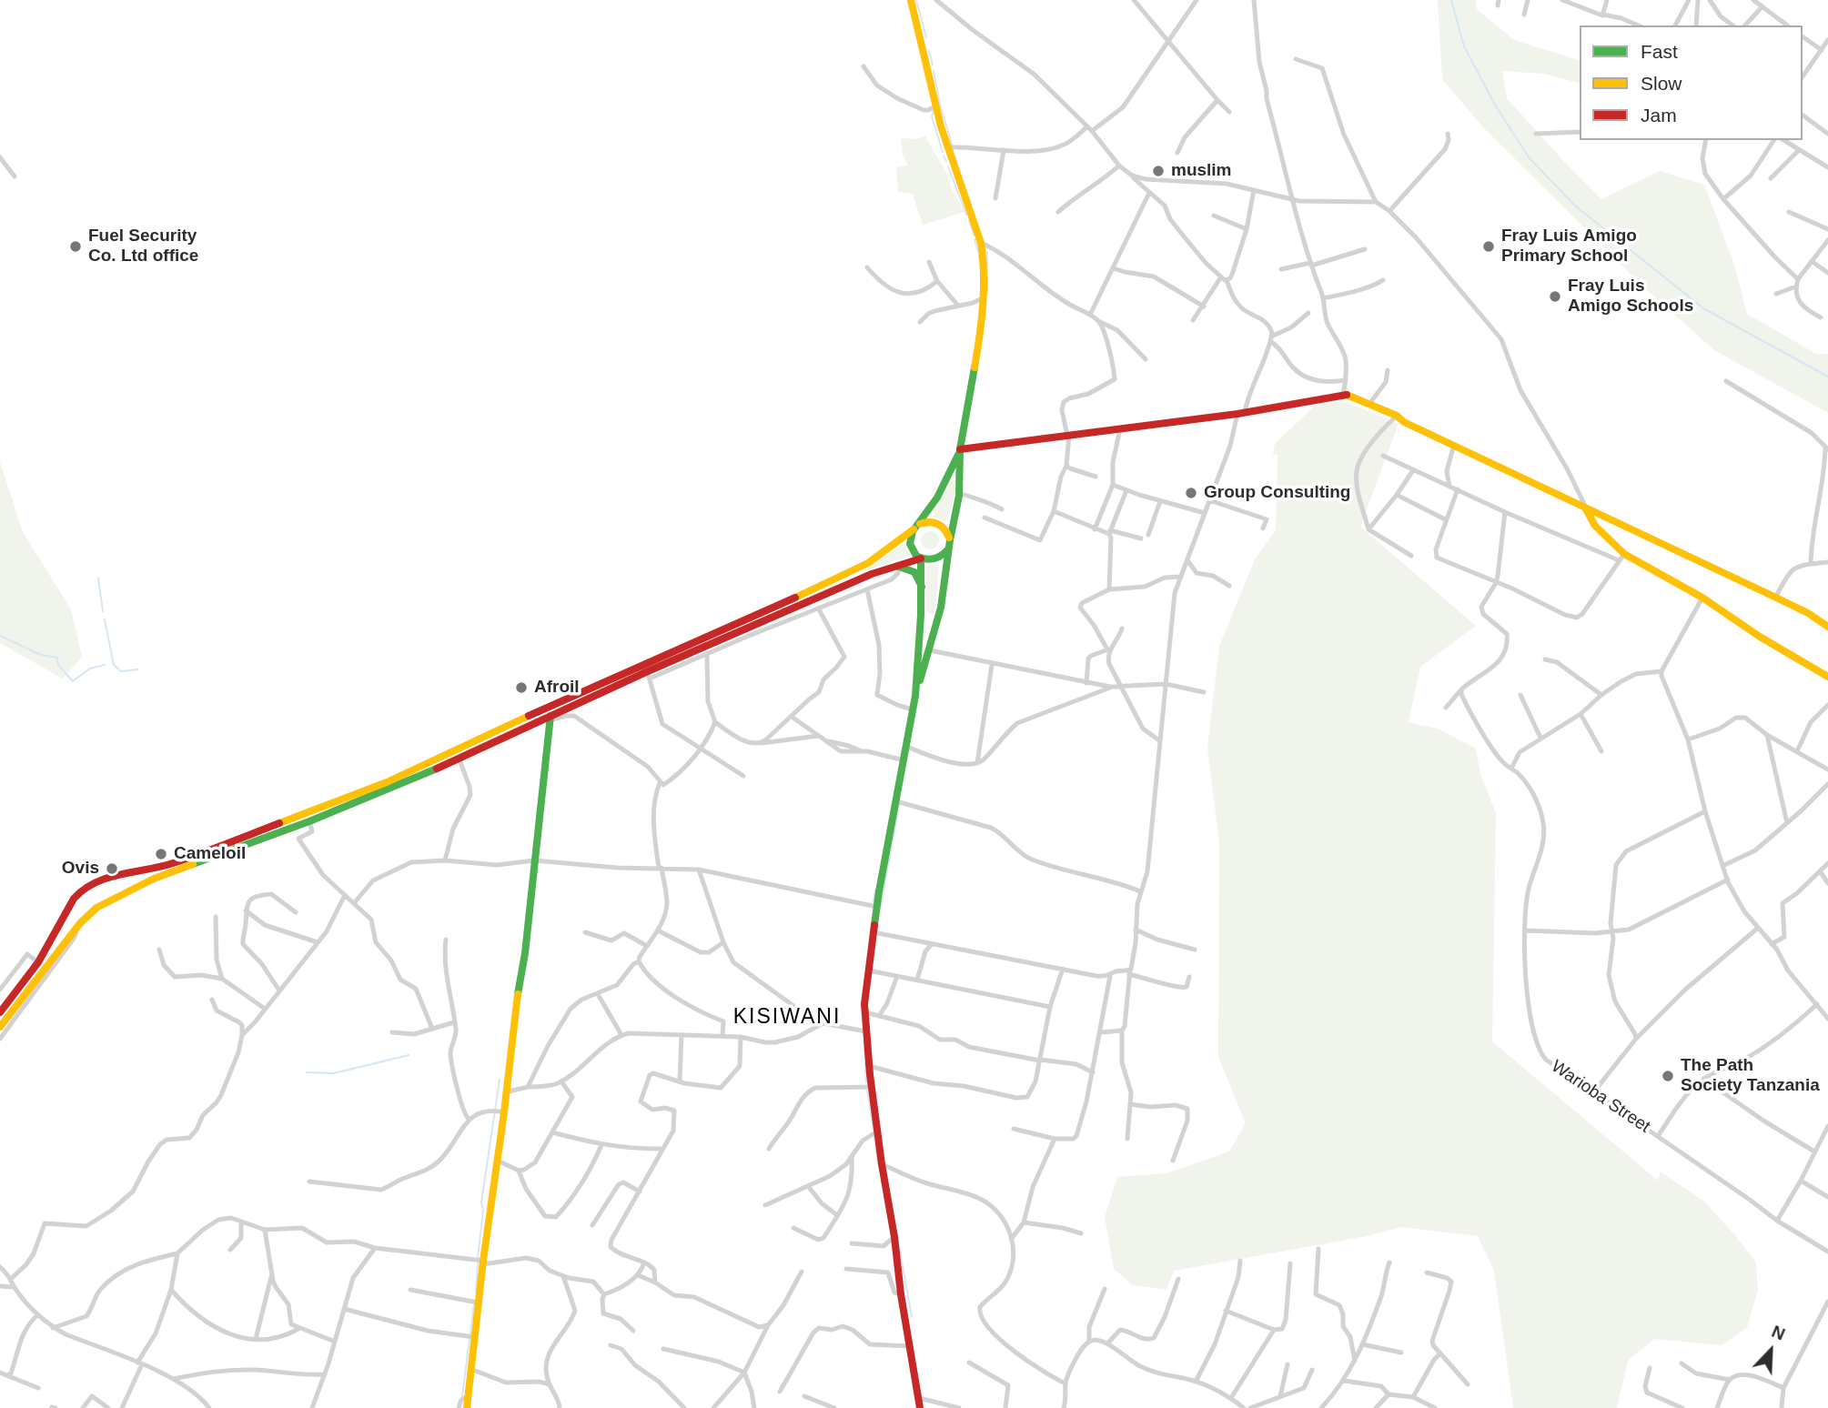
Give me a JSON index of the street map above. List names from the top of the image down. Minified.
{"streets":{"street":["Warioba Street"]},"districts":["KISIWANI"],"places":["muslim","Fuel Security Co. Ltd office","Fray Luis Amigo Primary School","Fray Luis Amigo Schools","Group Consulting","Afroil","Cameloil","Ovis","The Path Society Tanzania"],"legend":["Fast","Slow","Jam"],"north":"top right"}
